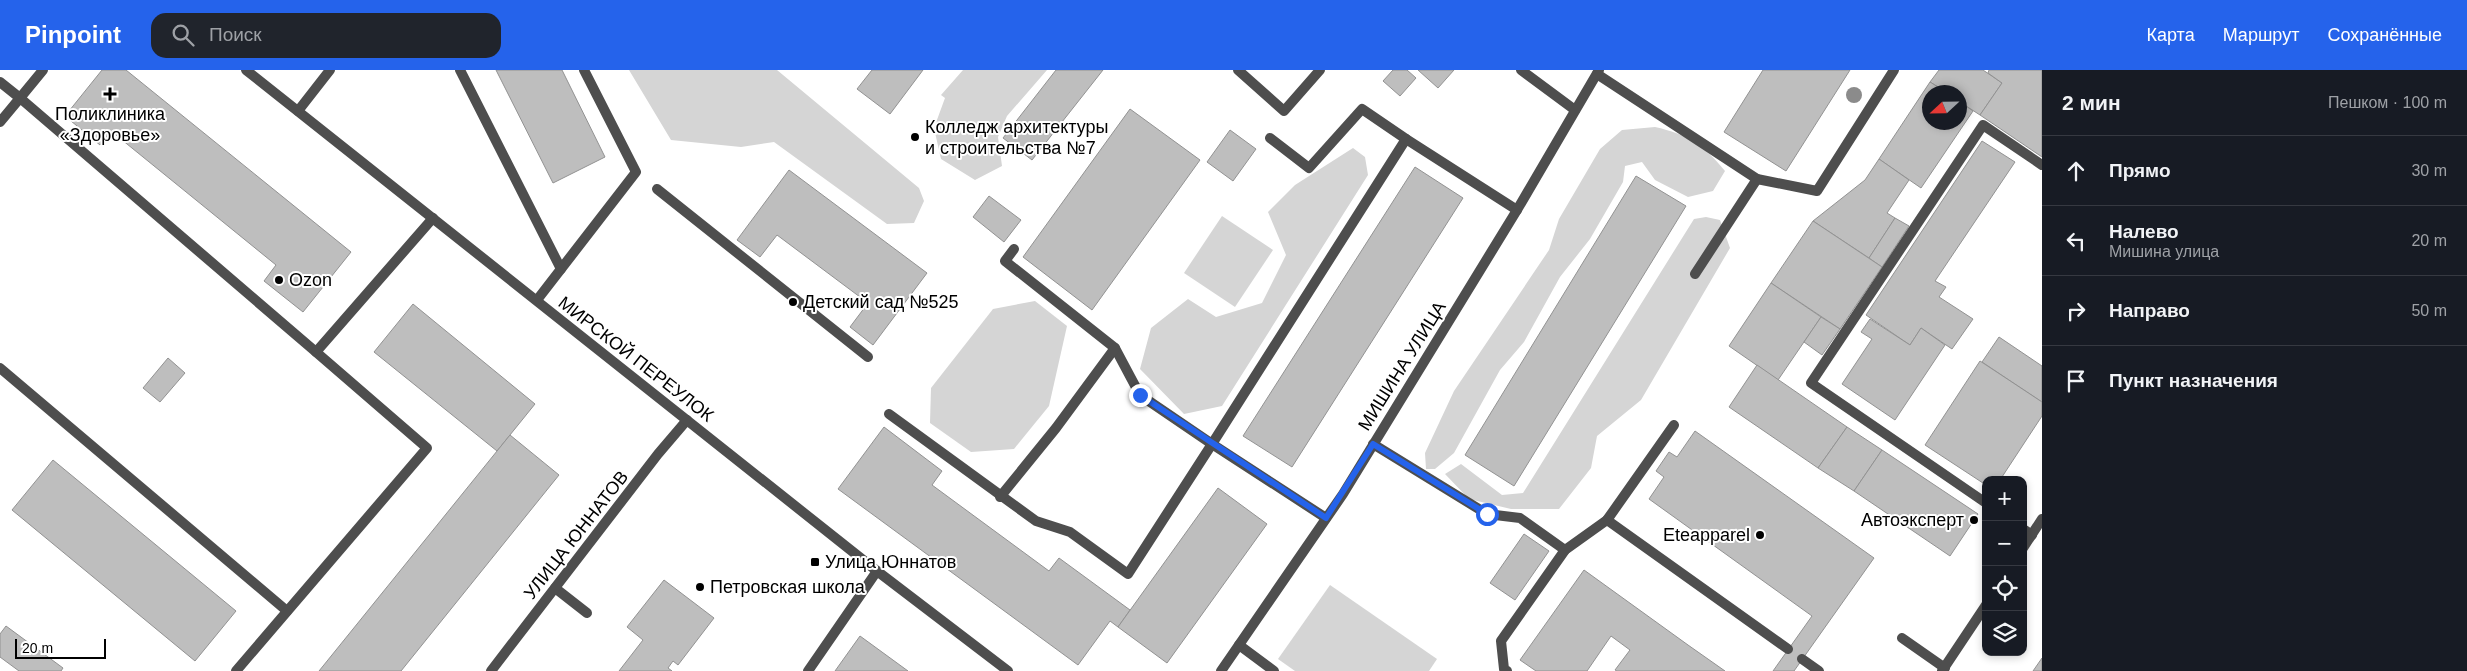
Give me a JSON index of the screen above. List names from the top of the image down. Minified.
{"streets":{"street":["МИРСКОЙ ПЕРЕУЛОК","МИШИНА УЛИЦА","УЛИЦА ЮННАТОВ"]},"crossings":[["МИРСКОЙ ПЕРЕУЛОК","УЛИЦА ЮННАТОВ"]],"places":{"health":["Поликлиника «Здоровье»"],"other":["Колледж архитектуры и строительства №7","Ozon","Детский сад №525","Автоэксперт","Eteapparel","Петровская школа"],"transit":["Улица Юннатов"]},"scale_bar":"20 m","north":"left","page":{"header":"Pinpoint","search":"Поиск","nav":["Карта","Маршрут","Сохранённые"],"heading":["2 мин","Пешком · 100 m"],"list":[["Прямо","30 m"],["Налево","Мишина улица","20 m"],["Направо","50 m"],"Пункт назначения"],"map_buttons":["+","−"],"scale":"20 m"}}
